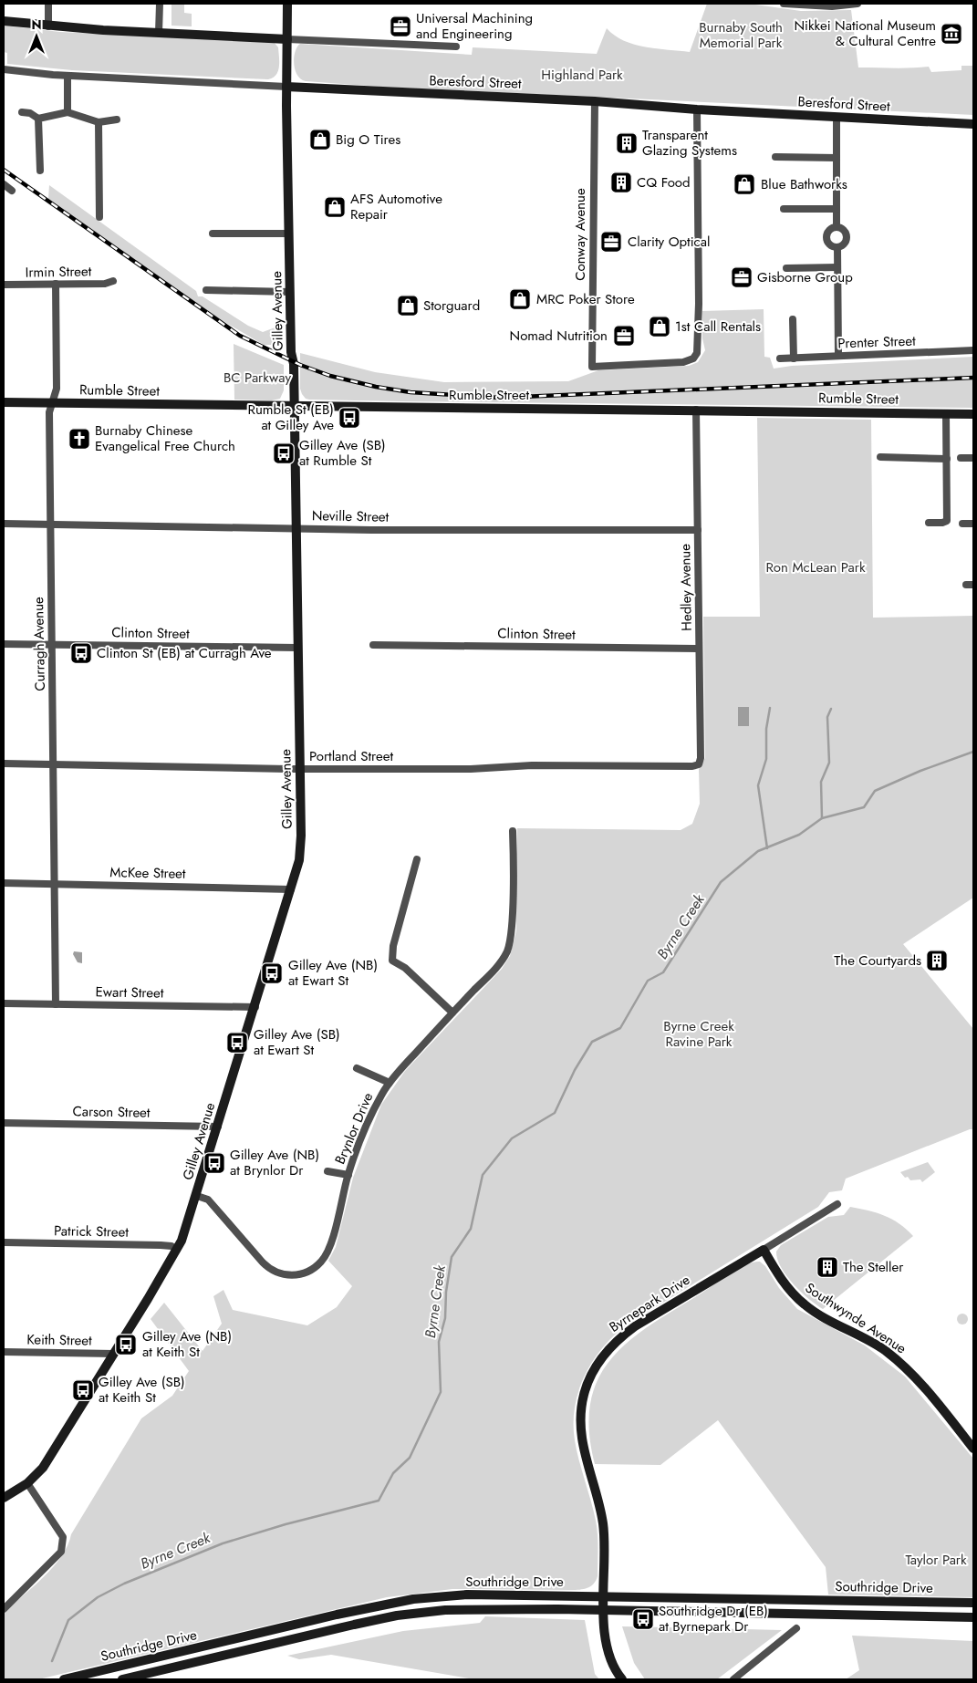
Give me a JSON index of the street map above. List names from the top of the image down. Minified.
{"streets":{"street":["Beresford Street","Conway Avenue","Irmin Street","Gilley Avenue","Prenter Street","Rumble Street","Neville Street","Hedley Avenue","Clinton Street","Curragh Avenue","Portland Street","McKee Street","Ewart Street","Carson Street","Brynlor Drive","Patrick Street","Byrnepark Drive","Southwynde Avenue","Keith Street","Southridge Drive"]},"crossings":[["Beresford Street","Conway Avenue"],["Beresford Street","Gilley Avenue"],["Irmin Street","Curragh Avenue"],["Gilley Avenue","Rumble Street"],["Gilley Avenue","Neville Street"],["Gilley Avenue","Clinton Street"],["Gilley Avenue","Portland Street"],["Gilley Avenue","McKee Street"],["Gilley Avenue","Ewart Street"],["Gilley Avenue","Carson Street"],["Gilley Avenue","Brynlor Drive"],["Gilley Avenue","Patrick Street"],["Gilley Avenue","Keith Street"],["Rumble Street","Hedley Avenue"],["Rumble Street","Curragh Avenue"],["Neville Street","Hedley Avenue"],["Neville Street","Curragh Avenue"],["Hedley Avenue","Clinton Street"],["Hedley Avenue","Portland Street"],["Clinton Street","Curragh Avenue"],["Curragh Avenue","Portland Street"],["Curragh Avenue","McKee Street"],["Curragh Avenue","Ewart Street"],["Byrnepark Drive","Southwynde Avenue"],["Byrnepark Drive","Southridge Drive"]],"water":["Byrne Creek"],"parks":["Burnaby South Memorial Park","Highland Park","BC Parkway","Ron McLean Park","Byrne Creek Ravine Park","Taylor Park"],"places":{"office":["Universal Machining and Engineering","Clarity Optical","Gisborne Group","Nomad Nutrition"],"museum":["Nikkei National Museum & Cultural Centre"],"shop":["Big O Tires","Blue Bathworks","AFS Automotive Repair","MRC Poker Store","Storguard","1st Call Rentals"],"building":["Transparent Glazing Systems","CQ Food","The Courtyards","The Steller"],"bus stop":["Rumble St (EB) at Gilley Ave","Gilley Ave (SB) at Rumble St","Clinton St (EB) at Curragh Ave","Gilley Ave (NB) at Ewart St","Gilley Ave (SB) at Ewart St","Gilley Ave (NB) at Brynlor Dr","Gilley Ave (NB) at Keith St","Gilley Ave (SB) at Keith St","Southridge Dr (EB) at Byrnepark Dr"],"church":["Burnaby Chinese Evangelical Free Church"]},"north":"top"}
